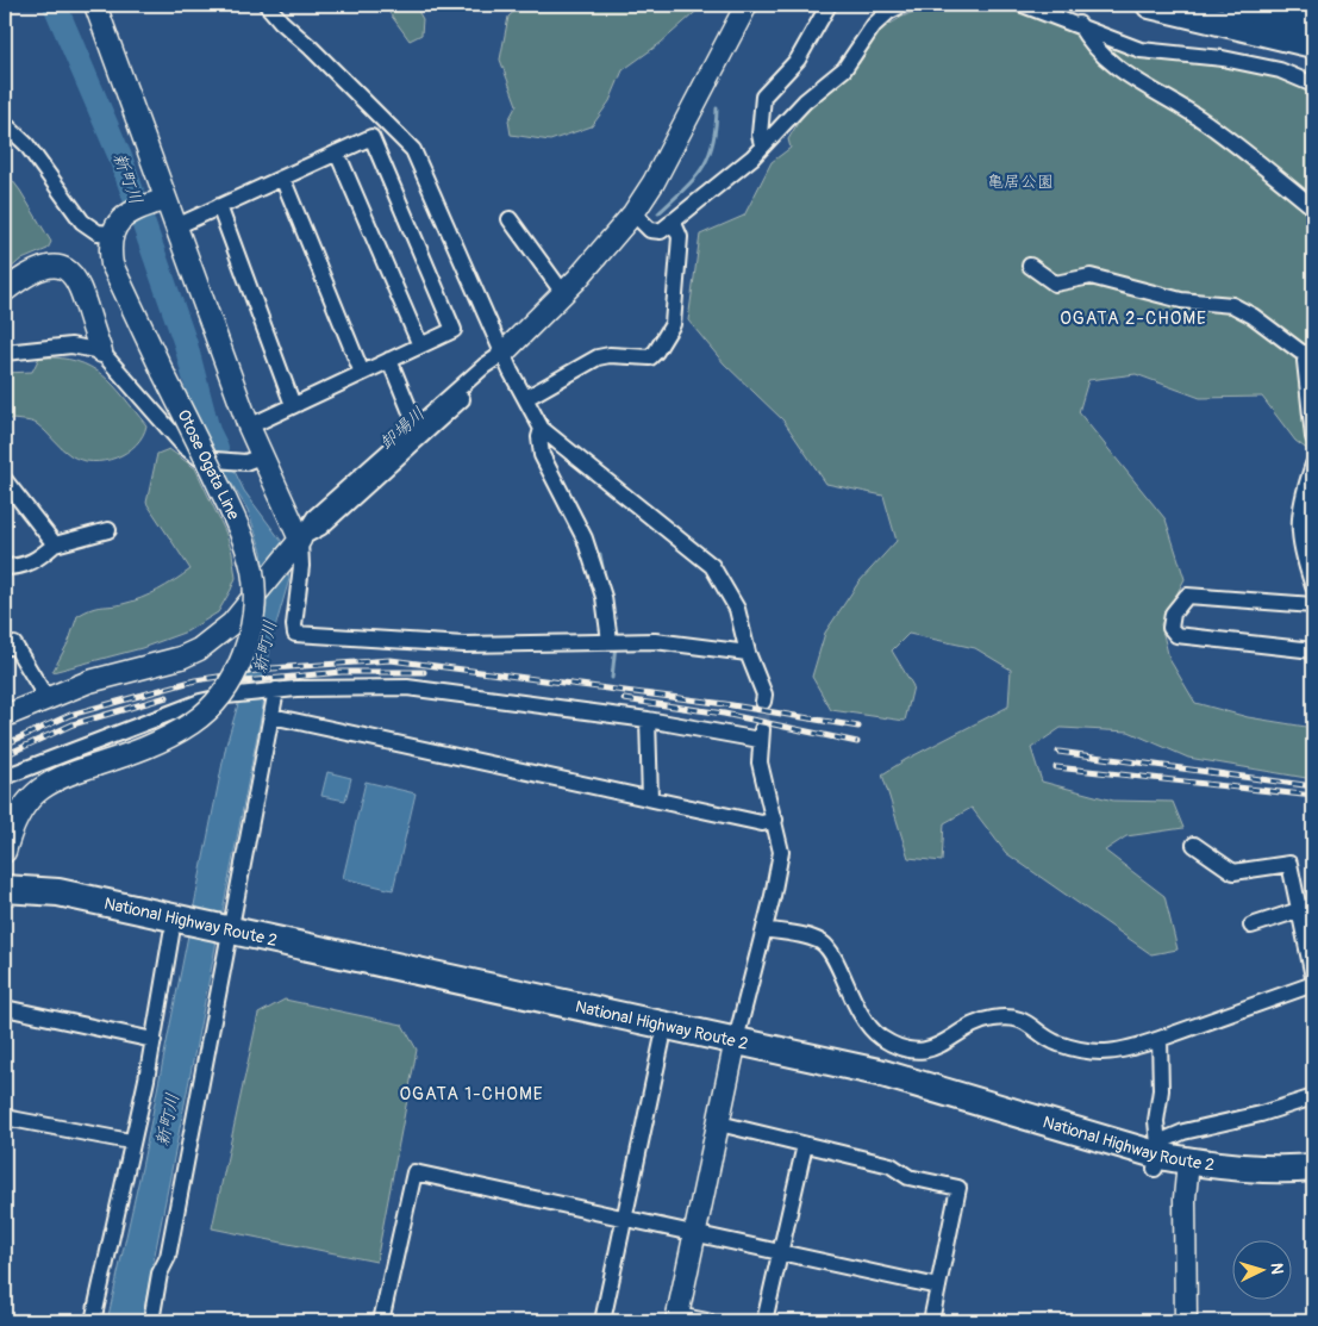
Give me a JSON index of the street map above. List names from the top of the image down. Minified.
{"streets":{"highway":["National Highway Route 2"],"street":["Otose Ogata Line"]},"districts":["OGATA 2-CHOME","OGATA 1-CHOME"],"water":["新町川","卸場川"],"parks":["亀居公園"],"north":"right"}
